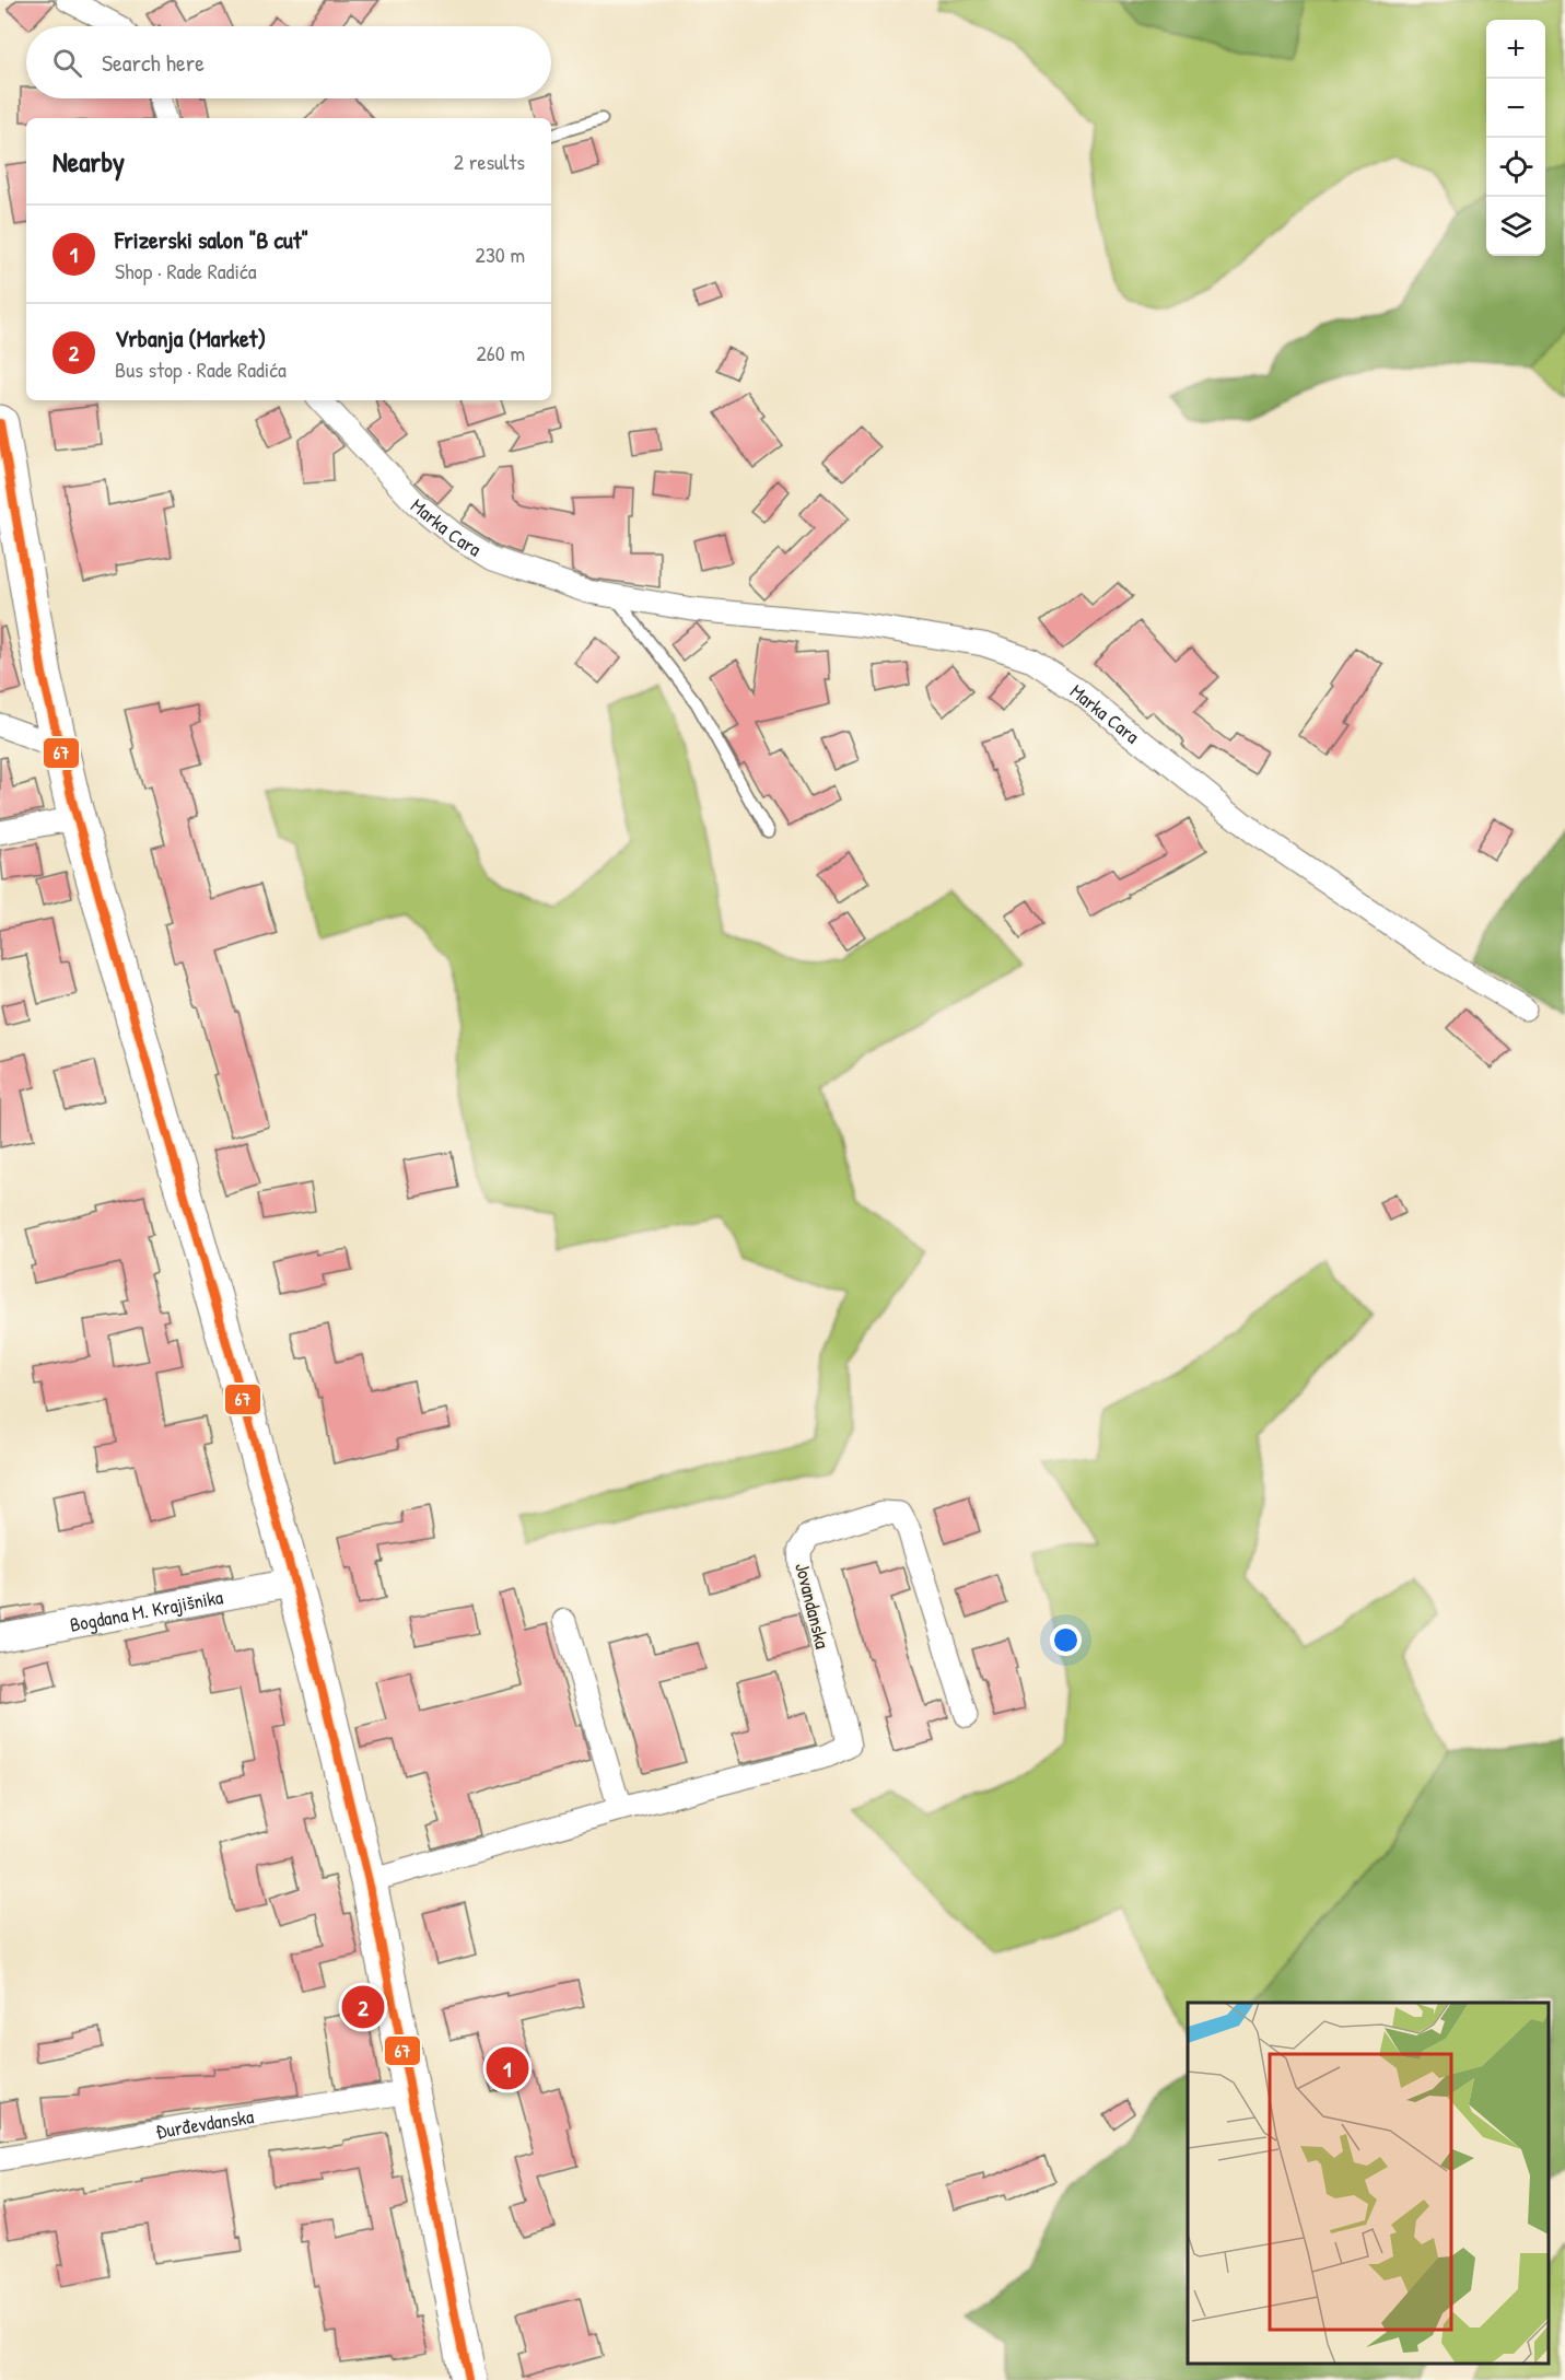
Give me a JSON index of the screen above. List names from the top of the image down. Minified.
{"streets":{"street":["Marka Cara","Jovandanska","Bogdana M. Krajišnika","Đurđevdanska"]},"lines":["transit line 67"],"page":{"map_buttons":["+","−"],"search":"Search here","heading":["Nearby","2 results"],"list":[{"mark":"1","name":"Frizerski salon \"B cut\"","note":"Shop · Rade Radića","value":"230 m"},{"mark":"2","name":"Vrbanja (Market)","note":"Bus stop · Rade Radića","value":"260 m"}],"pins":["2","1"]}}
